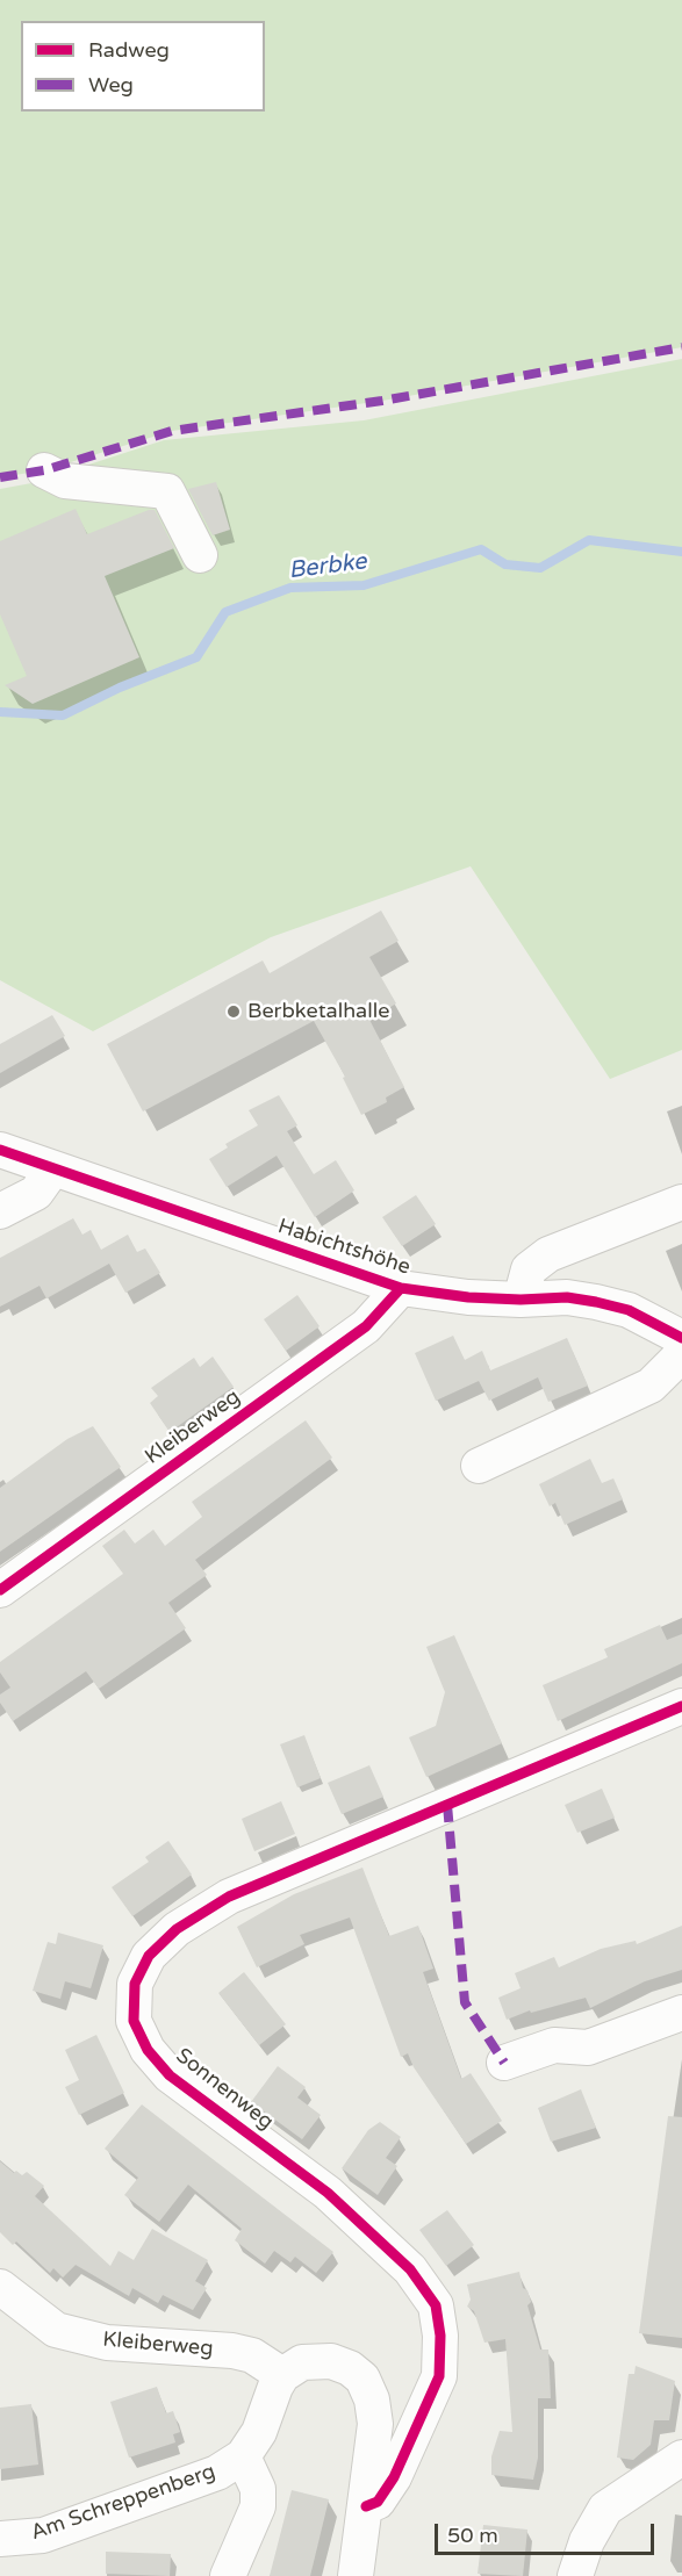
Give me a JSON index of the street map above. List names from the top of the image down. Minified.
{"streets":{"street":["Habichtshöhe","Kleiberweg","Sonnenweg","Am Schreppenberg"]},"crossings":[["Habichtshöhe","Kleiberweg"]],"water":["Berbke"],"places":["Berbketalhalle"],"legend":["Radweg","Weg"],"scale_bar":"50 m"}
